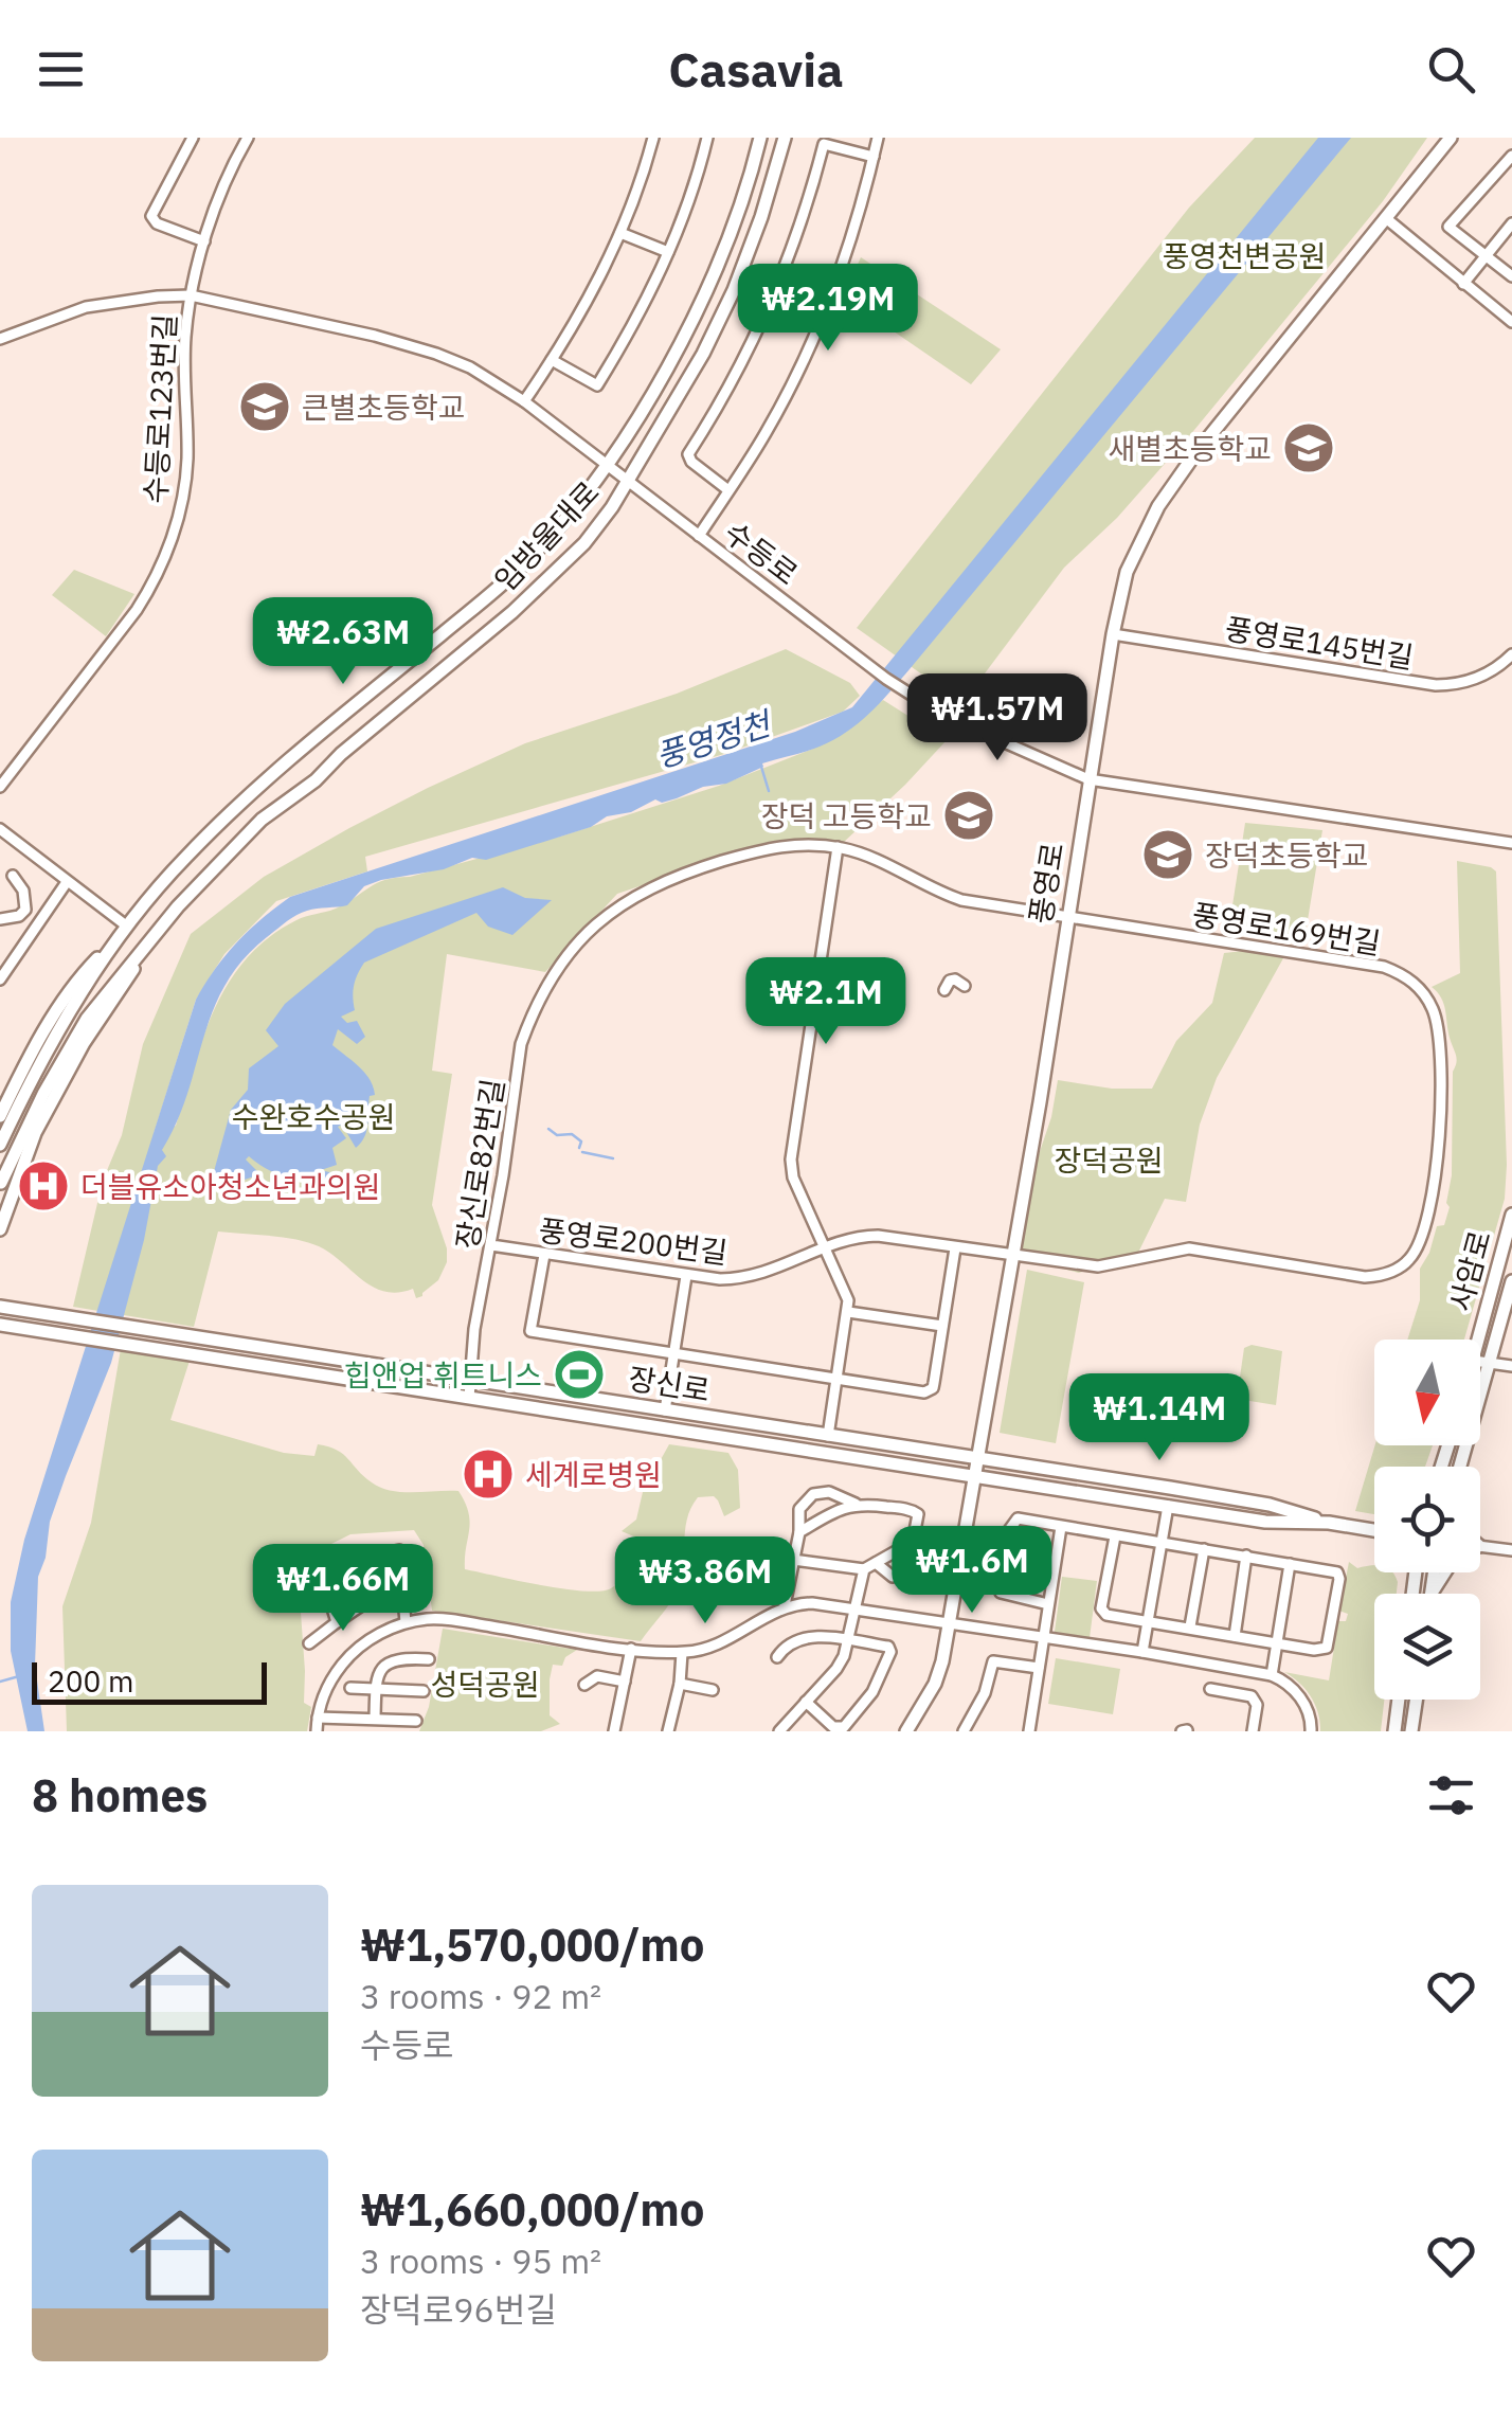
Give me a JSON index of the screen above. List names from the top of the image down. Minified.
{"streets":{"main road":["임방울대로","풍영로","사암로","장신로"],"street":["수등로123번길","수등로","풍영로145번길","풍영로169번길","장신로82번길","풍영로200번길"]},"crossings":[["수등로123번길","수등로"],["임방울대로","수등로"],["수등로","풍영로"],["풍영로145번길","풍영로"],["풍영로","풍영로169번길"],["풍영로","풍영로200번길"],["풍영로","장신로"],["풍영로169번길","장신로82번길"],["풍영로169번길","풍영로200번길"],["장신로82번길","풍영로200번길"],["장신로82번길","장신로"]],"water":["풍영정천"],"parks":["풍영천변공원","수완호수공원","장덕공원","성덕공원"],"places":{"school or university":["큰별초등학교","새별초등학교","장덕 고등학교","장덕초등학교"],"hospital":["더블유소아청소년과의원","세계로병원"],"sports":["힙앤업 휘트니스"]},"scale_bar":"200 m","north":"bottom","page":{"header":"Casavia","price":["₩2.19M","₩2.63M","₩1.57M","₩2.1M","₩1.14M","₩1.6M","₩3.86M","₩1.66M"],"scale":"200 m","heading":"8 homes","list":[{"name":"₩1,570,000/mo","note":"3 rooms · 92 m² · 수등로"},{"name":"₩1,660,000/mo","note":"3 rooms · 95 m² · 장덕로96번길"}]}}
